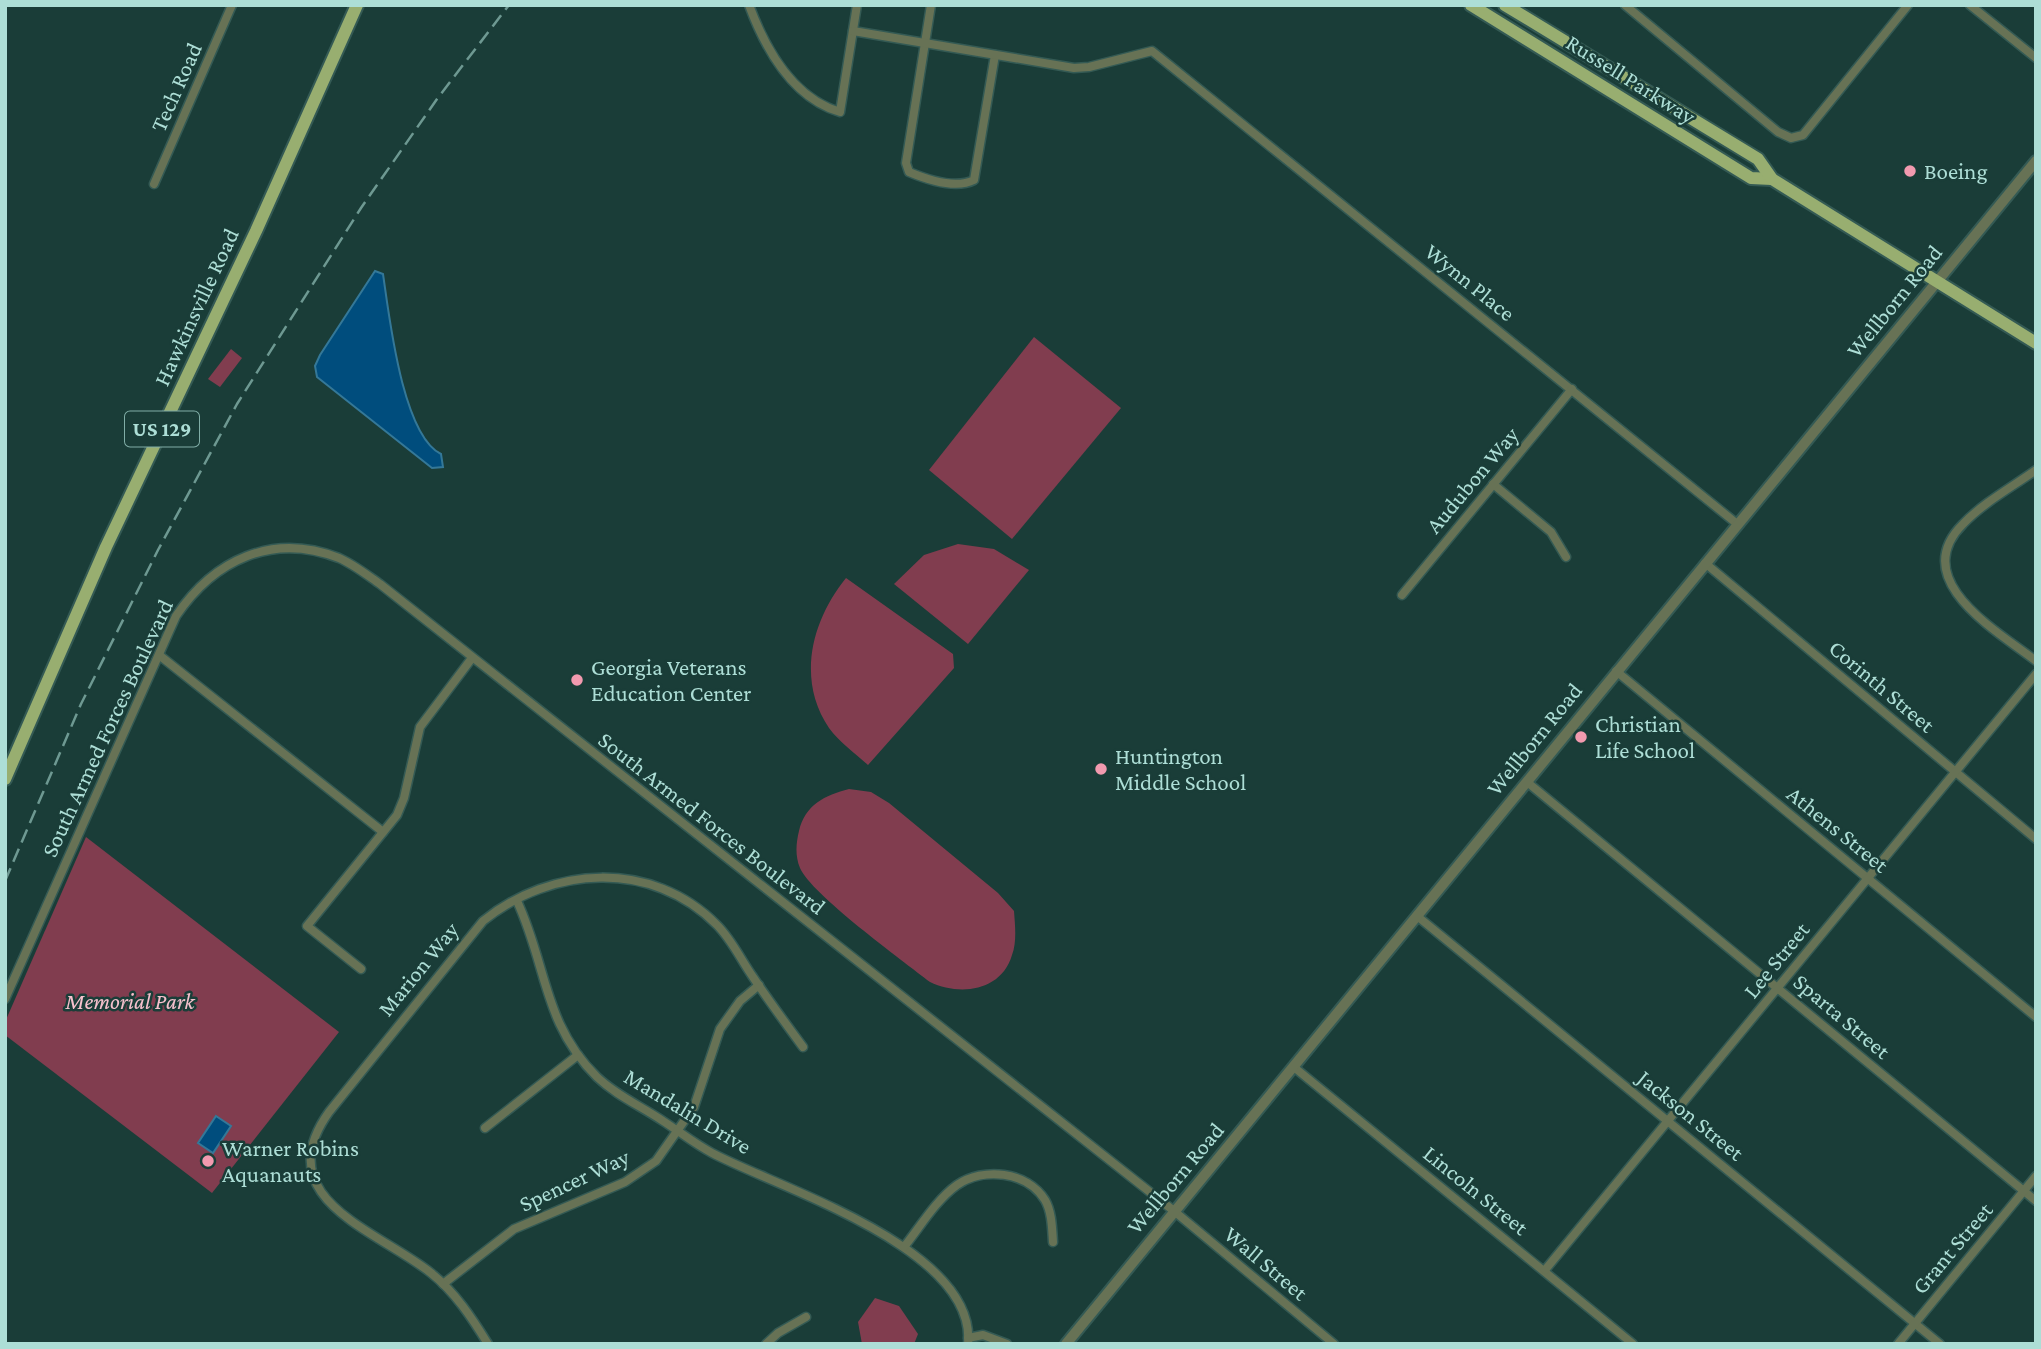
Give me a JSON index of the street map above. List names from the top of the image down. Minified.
{"streets":{"main road":["Russell Parkway","Hawkinsville Road","US 129"],"street":["Tech Road","Wynn Place","Wellborn Road","Audubon Way","Corinth Street","South Armed Forces Boulevard","Athens Street","Lee Street","Marion Way","Sparta Street","Mandalin Drive","Jackson Street","Spencer Way","Lincoln Street","Grant Street","Wall Street"]},"crossings":[["Russell Parkway","Wellborn Road"],["Wynn Place","Wellborn Road"],["Wynn Place","Audubon Way"],["Wellborn Road","Corinth Street"],["Wellborn Road","South Armed Forces Boulevard"],["Wellborn Road","Athens Street"],["Wellborn Road","Sparta Street"],["Wellborn Road","Jackson Street"],["Wellborn Road","Lincoln Street"],["Wellborn Road","Wall Street"],["Corinth Street","Lee Street"],["South Armed Forces Boulevard","Wall Street"],["Athens Street","Lee Street"],["Lee Street","Sparta Street"],["Lee Street","Jackson Street"],["Lee Street","Lincoln Street"],["Marion Way","Mandalin Drive"],["Marion Way","Spencer Way"],["Sparta Street","Grant Street"],["Mandalin Drive","Spencer Way"],["Jackson Street","Grant Street"]],"parks":["Memorial Park"],"places":["Boeing","Georgia Veterans Education Center","Christian Life School","Huntington Middle School","Warner Robins Aquanauts"]}
